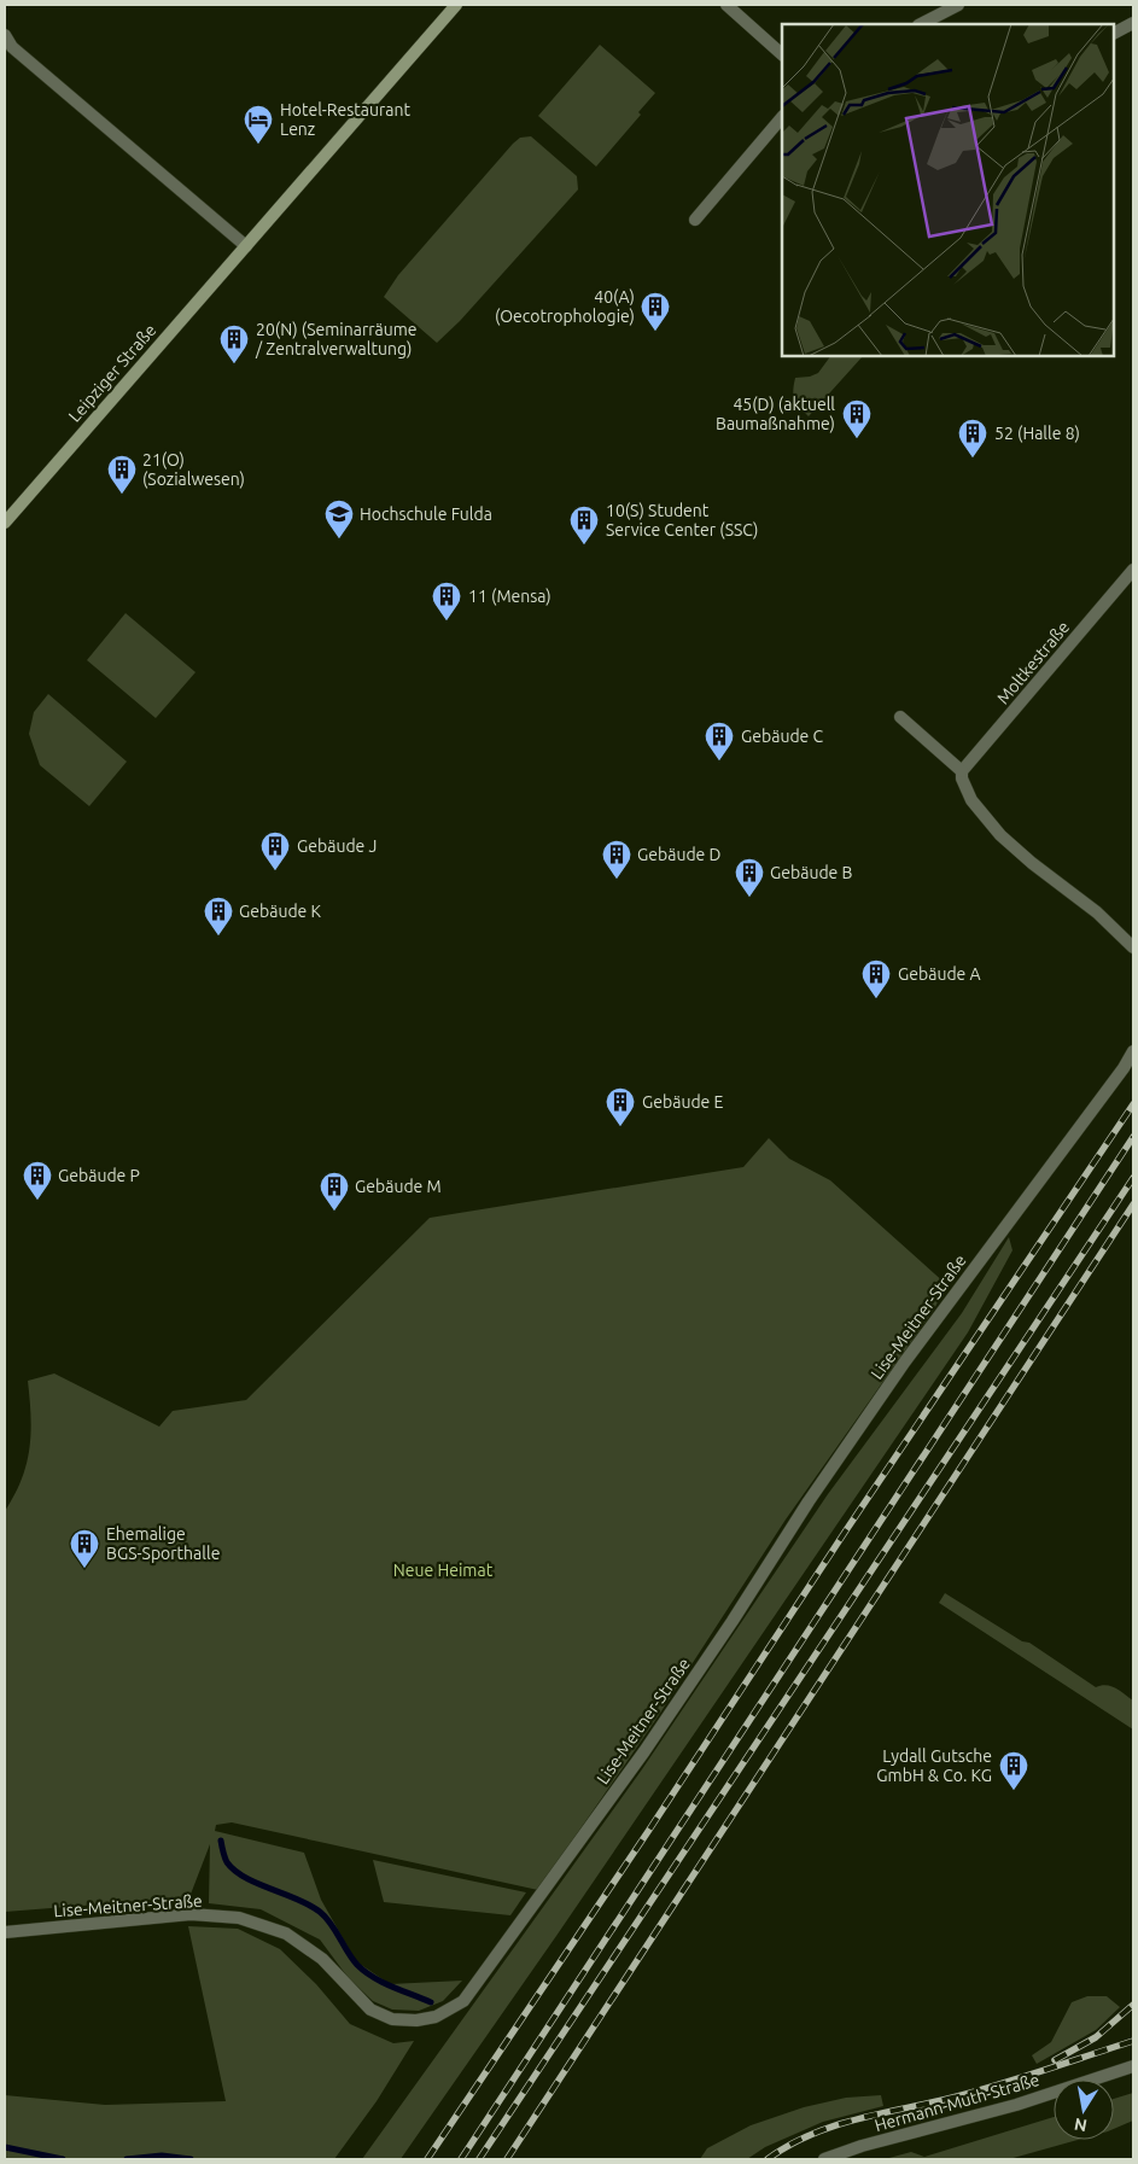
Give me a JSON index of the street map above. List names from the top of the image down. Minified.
{"streets":{"main road":["Leipziger Straße"],"street":["Moltkestraße","Lise-Meitner-Straße","Hermann-Muth-Straße"]},"parks":["Neue Heimat"],"places":{"hotel":["Hotel-Restaurant Lenz"],"building":["40(A) (Oecotrophologie)","20(N) (Seminarräume / Zentralverwaltung)","45(D) (aktuell Baumaßnahme)","52 (Halle 8)","21(O) (Sozialwesen)","10(S) Student Service Center (SSC)","11 (Mensa)","Gebäude C","Gebäude J","Gebäude D","Gebäude B","Gebäude K","Gebäude A","Gebäude E","Gebäude P","Gebäude M","Ehemalige BGS-Sporthalle","Lydall Gutsche GmbH & Co. KG"],"school or university":["Hochschule Fulda"]},"north":"bottom"}
